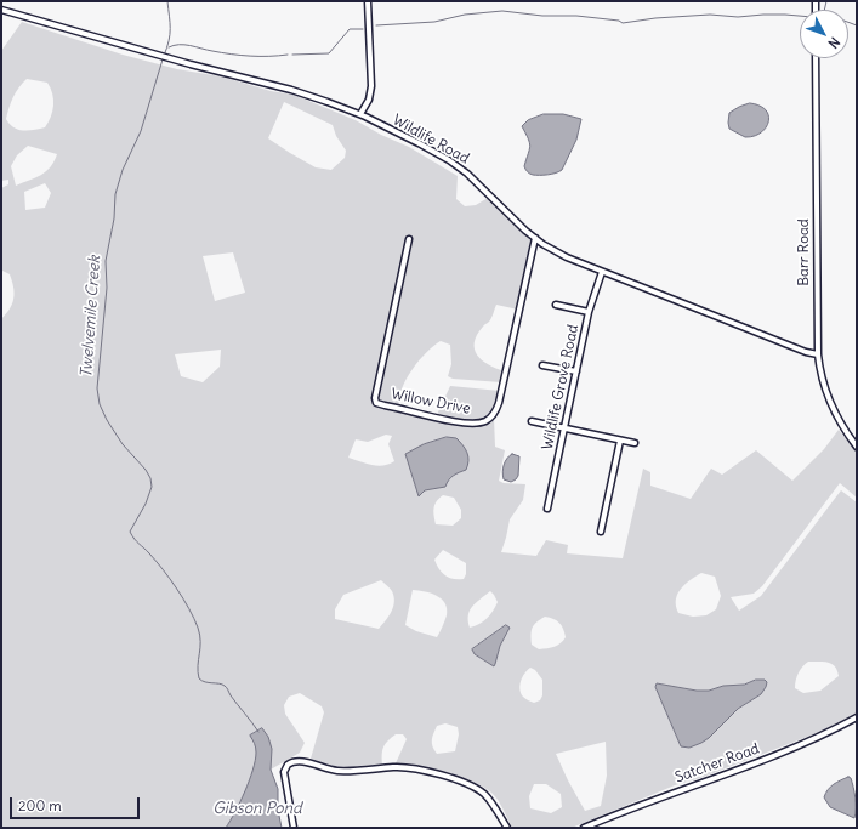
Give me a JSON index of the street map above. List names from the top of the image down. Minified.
{"streets":{"street":["Wildlife Road","Barr Road","Wildlife Grove Road","Willow Drive","Satcher Road"]},"crossings":[["Wildlife Road","Barr Road"],["Wildlife Road","Wildlife Grove Road"],["Wildlife Road","Willow Drive"]],"water":["Twelvemile Creek","Gibson Pond"],"scale_bar":"200 m","north":"bottom right"}
